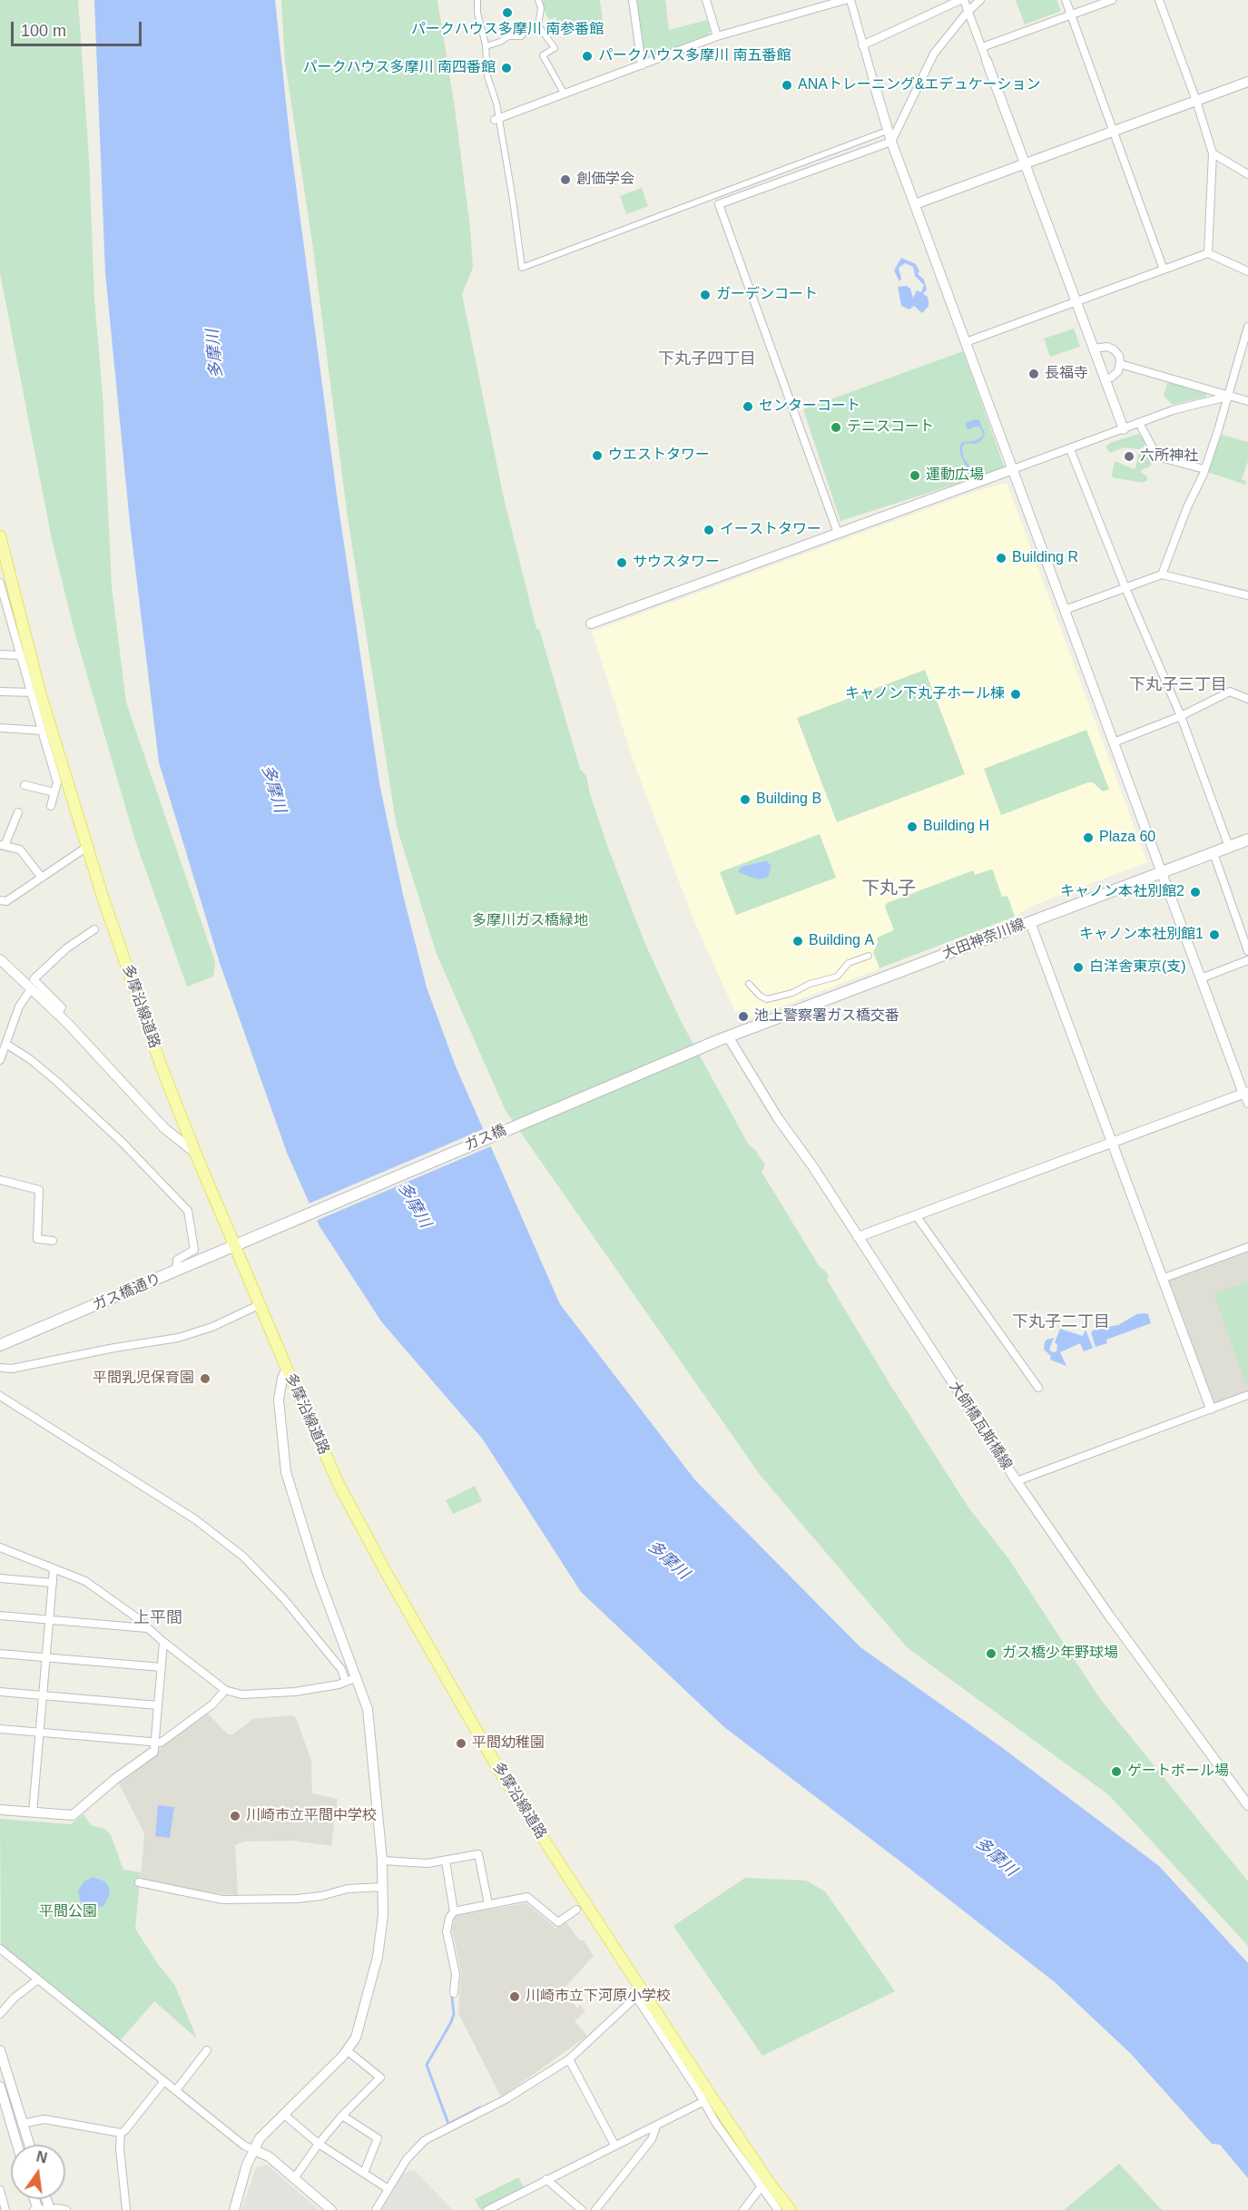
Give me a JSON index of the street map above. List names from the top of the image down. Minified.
{"streets":{"main road":["大田神奈川線","多摩沿線道路","ガス橋","ガス橋通り"],"street":["大師橋瓦斯橋線"]},"crossings":[["大田神奈川線","ガス橋"],["大田神奈川線","大師橋瓦斯橋線"],["多摩沿線道路","ガス橋通り"],["ガス橋","ガス橋通り"],["ガス橋","大師橋瓦斯橋線"]],"districts":["下丸子四丁目","下丸子三丁目","下丸子","下丸子二丁目","上平間"],"water":["多摩川"],"parks":["多摩川ガス橋緑地","平間公園"],"places":["パークハウス多摩川 南参番館","パークハウス多摩川 南五番館","パークハウス多摩川 南四番館","ANAトレーニング&エデュケーション","創価学会","ガーデンコート","長福寺","センターコート","テニスコート","ウエストタワー","六所神社","運動広場","イーストタワー","Building R","サウスタワー","キャノン下丸子ホール棟","Building B","Building H","Plaza 60","キャノン本社別館2","キャノン本社別館1","Building A","白洋舎東京(支)","池上警察署ガス橋交番","平間乳児保育園","ガス橋少年野球場","平間幼稚園","ゲートボール場","川崎市立平間中学校","川崎市立下河原小学校"],"scale_bar":"100 m","north":"top"}
